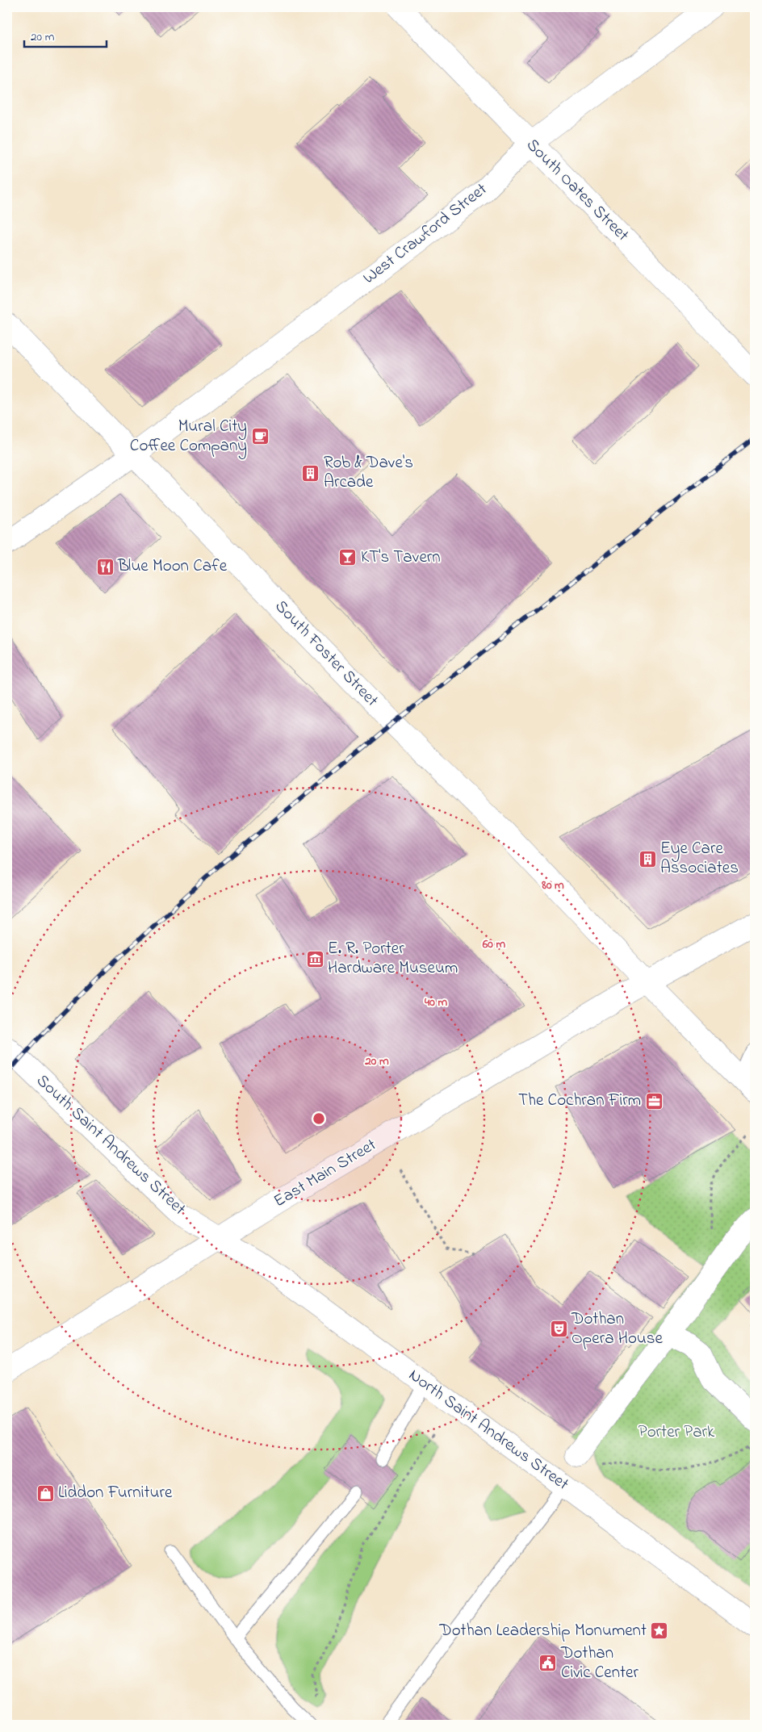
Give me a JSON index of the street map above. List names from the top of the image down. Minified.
{"streets":{"street":["South Oates Street","West Crawford Street","South Foster Street","South Saint Andrews Street","East Main Street","North Saint Andrews Street"]},"crossings":[["South Oates Street","West Crawford Street"],["West Crawford Street","South Foster Street"],["South Foster Street","East Main Street"],["South Saint Andrews Street","East Main Street"],["South Saint Andrews Street","North Saint Andrews Street"],["East Main Street","North Saint Andrews Street"]],"parks":["Porter Park"],"places":{"cafe":["Mural City Coffee Company"],"building":["Rob & Dave's Arcade","Eye Care Associates"],"bar":["KT's Tavern"],"restaurant":["Blue Moon Cafe"],"museum":["E. R. Porter Hardware Museum"],"office":["The Cochran Firm"],"theatre":["Dothan Opera House"],"shop":["Liddon Furniture"],"place":["Dothan Leadership Monument"],"public building":["Dothan Civic Center"]},"scale_bar":"20 m","rings":["80 m","60 m","40 m","20 m"]}
